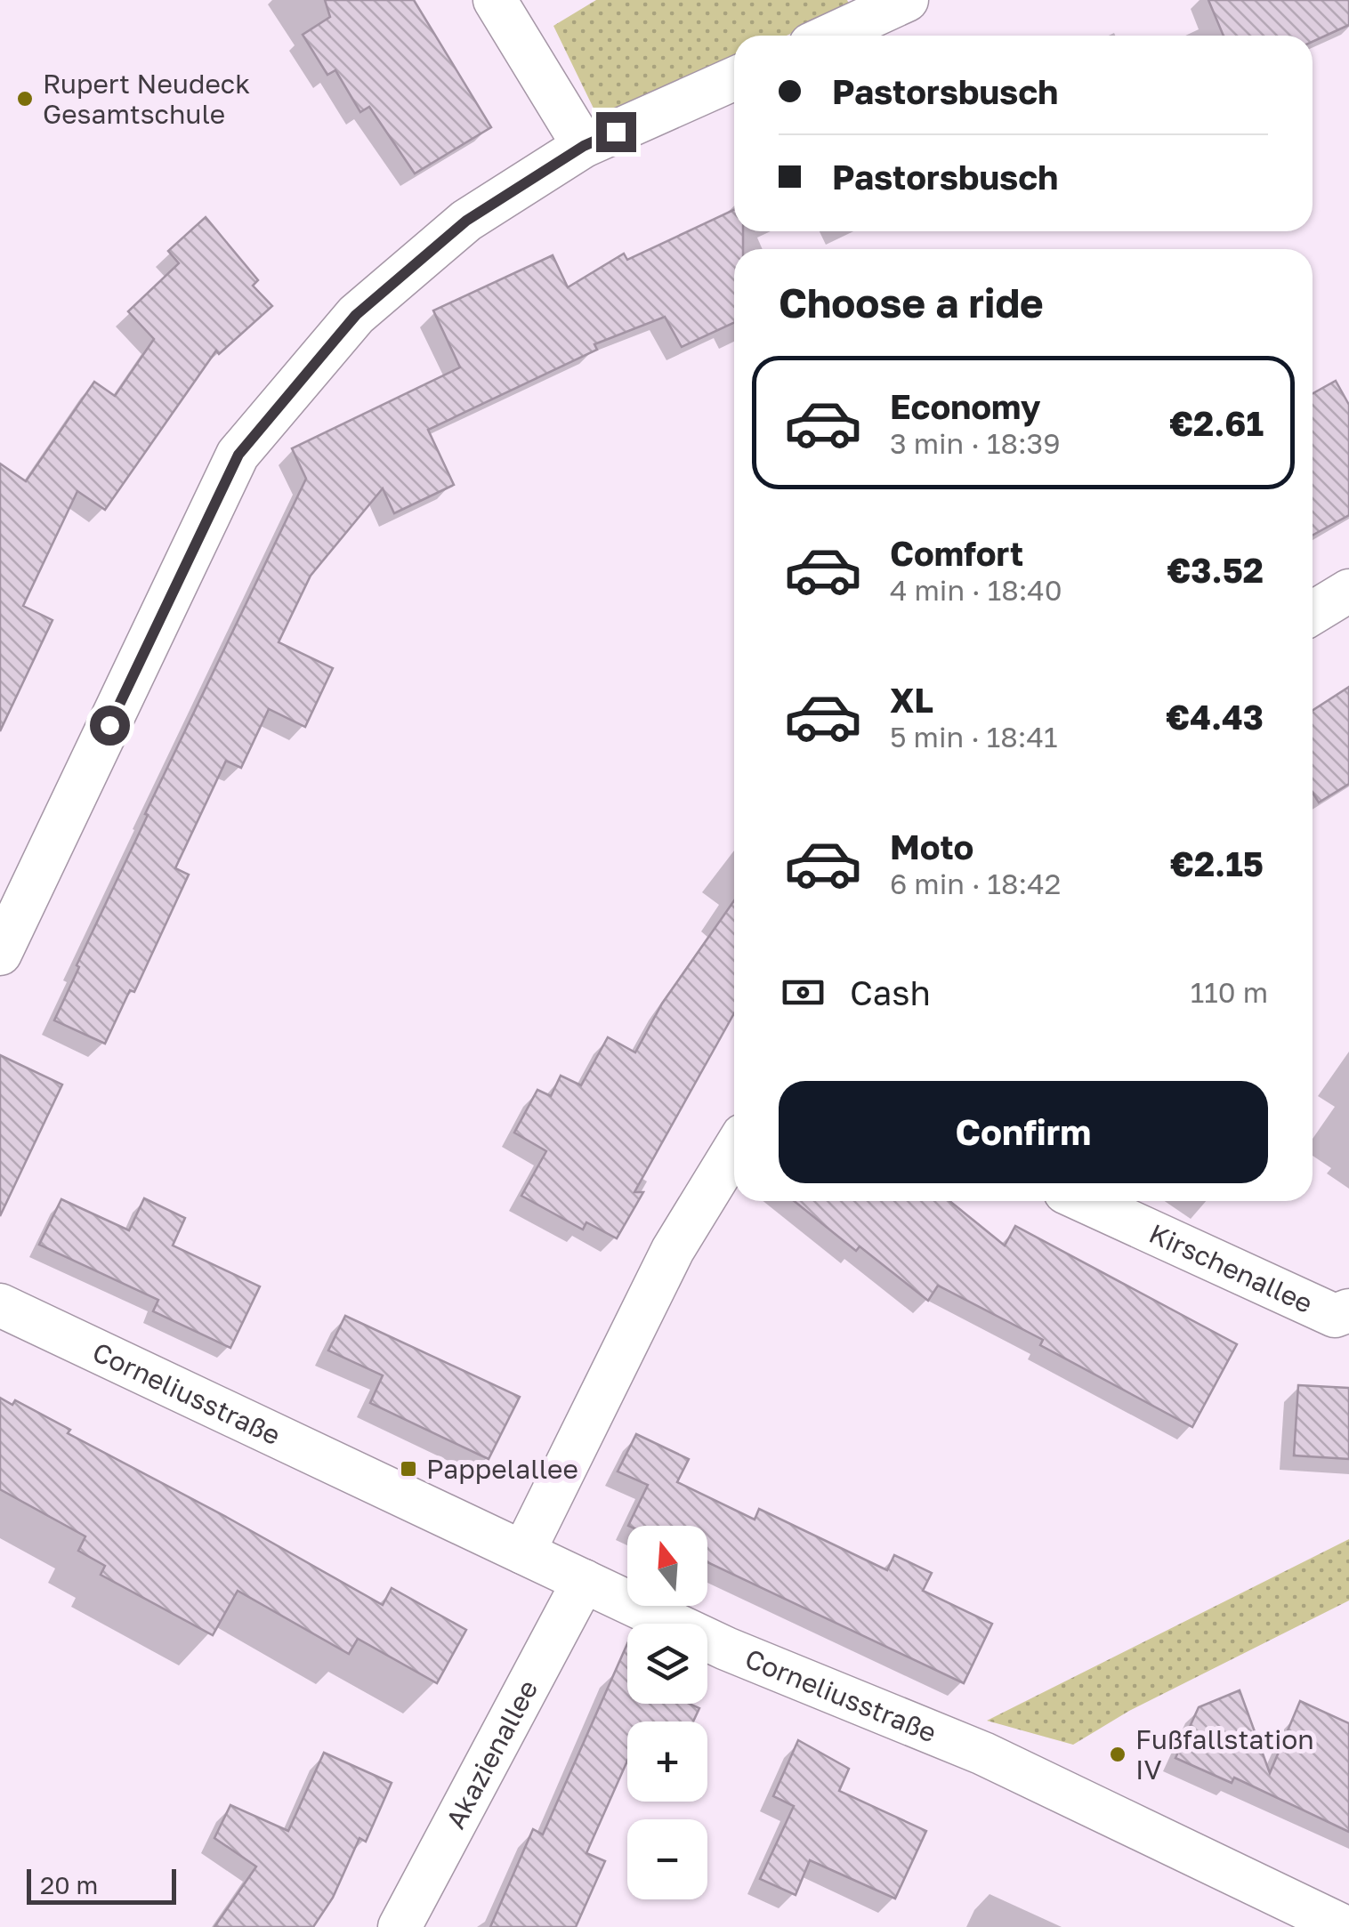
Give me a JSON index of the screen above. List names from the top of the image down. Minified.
{"streets":{"street":["Kirschenallee","Corneliusstraße","Akazienallee"]},"crossings":[["Corneliusstraße","Akazienallee"]],"places":{"other":["Rupert Neudeck Gesamtschule","Fußfallstation IV"],"transit":["Pappelallee"]},"scale_bar":"20 m","north":"top","page":{"banner":["Pastorsbusch","Pastorsbusch"],"heading":"Choose a ride","list":[{"name":"Economy","note":"3 min · 18:39","value":"€2.61"},{"name":"Comfort","note":"4 min · 18:40","value":"€3.52"},{"name":"XL","note":"5 min · 18:41","value":"€4.43"},{"name":"Moto","note":"6 min · 18:42","value":"€2.15"}],"pay":["Cash","110 m"],"buttons":"Confirm","map_buttons":["+","−"],"scale":"20 m"}}
